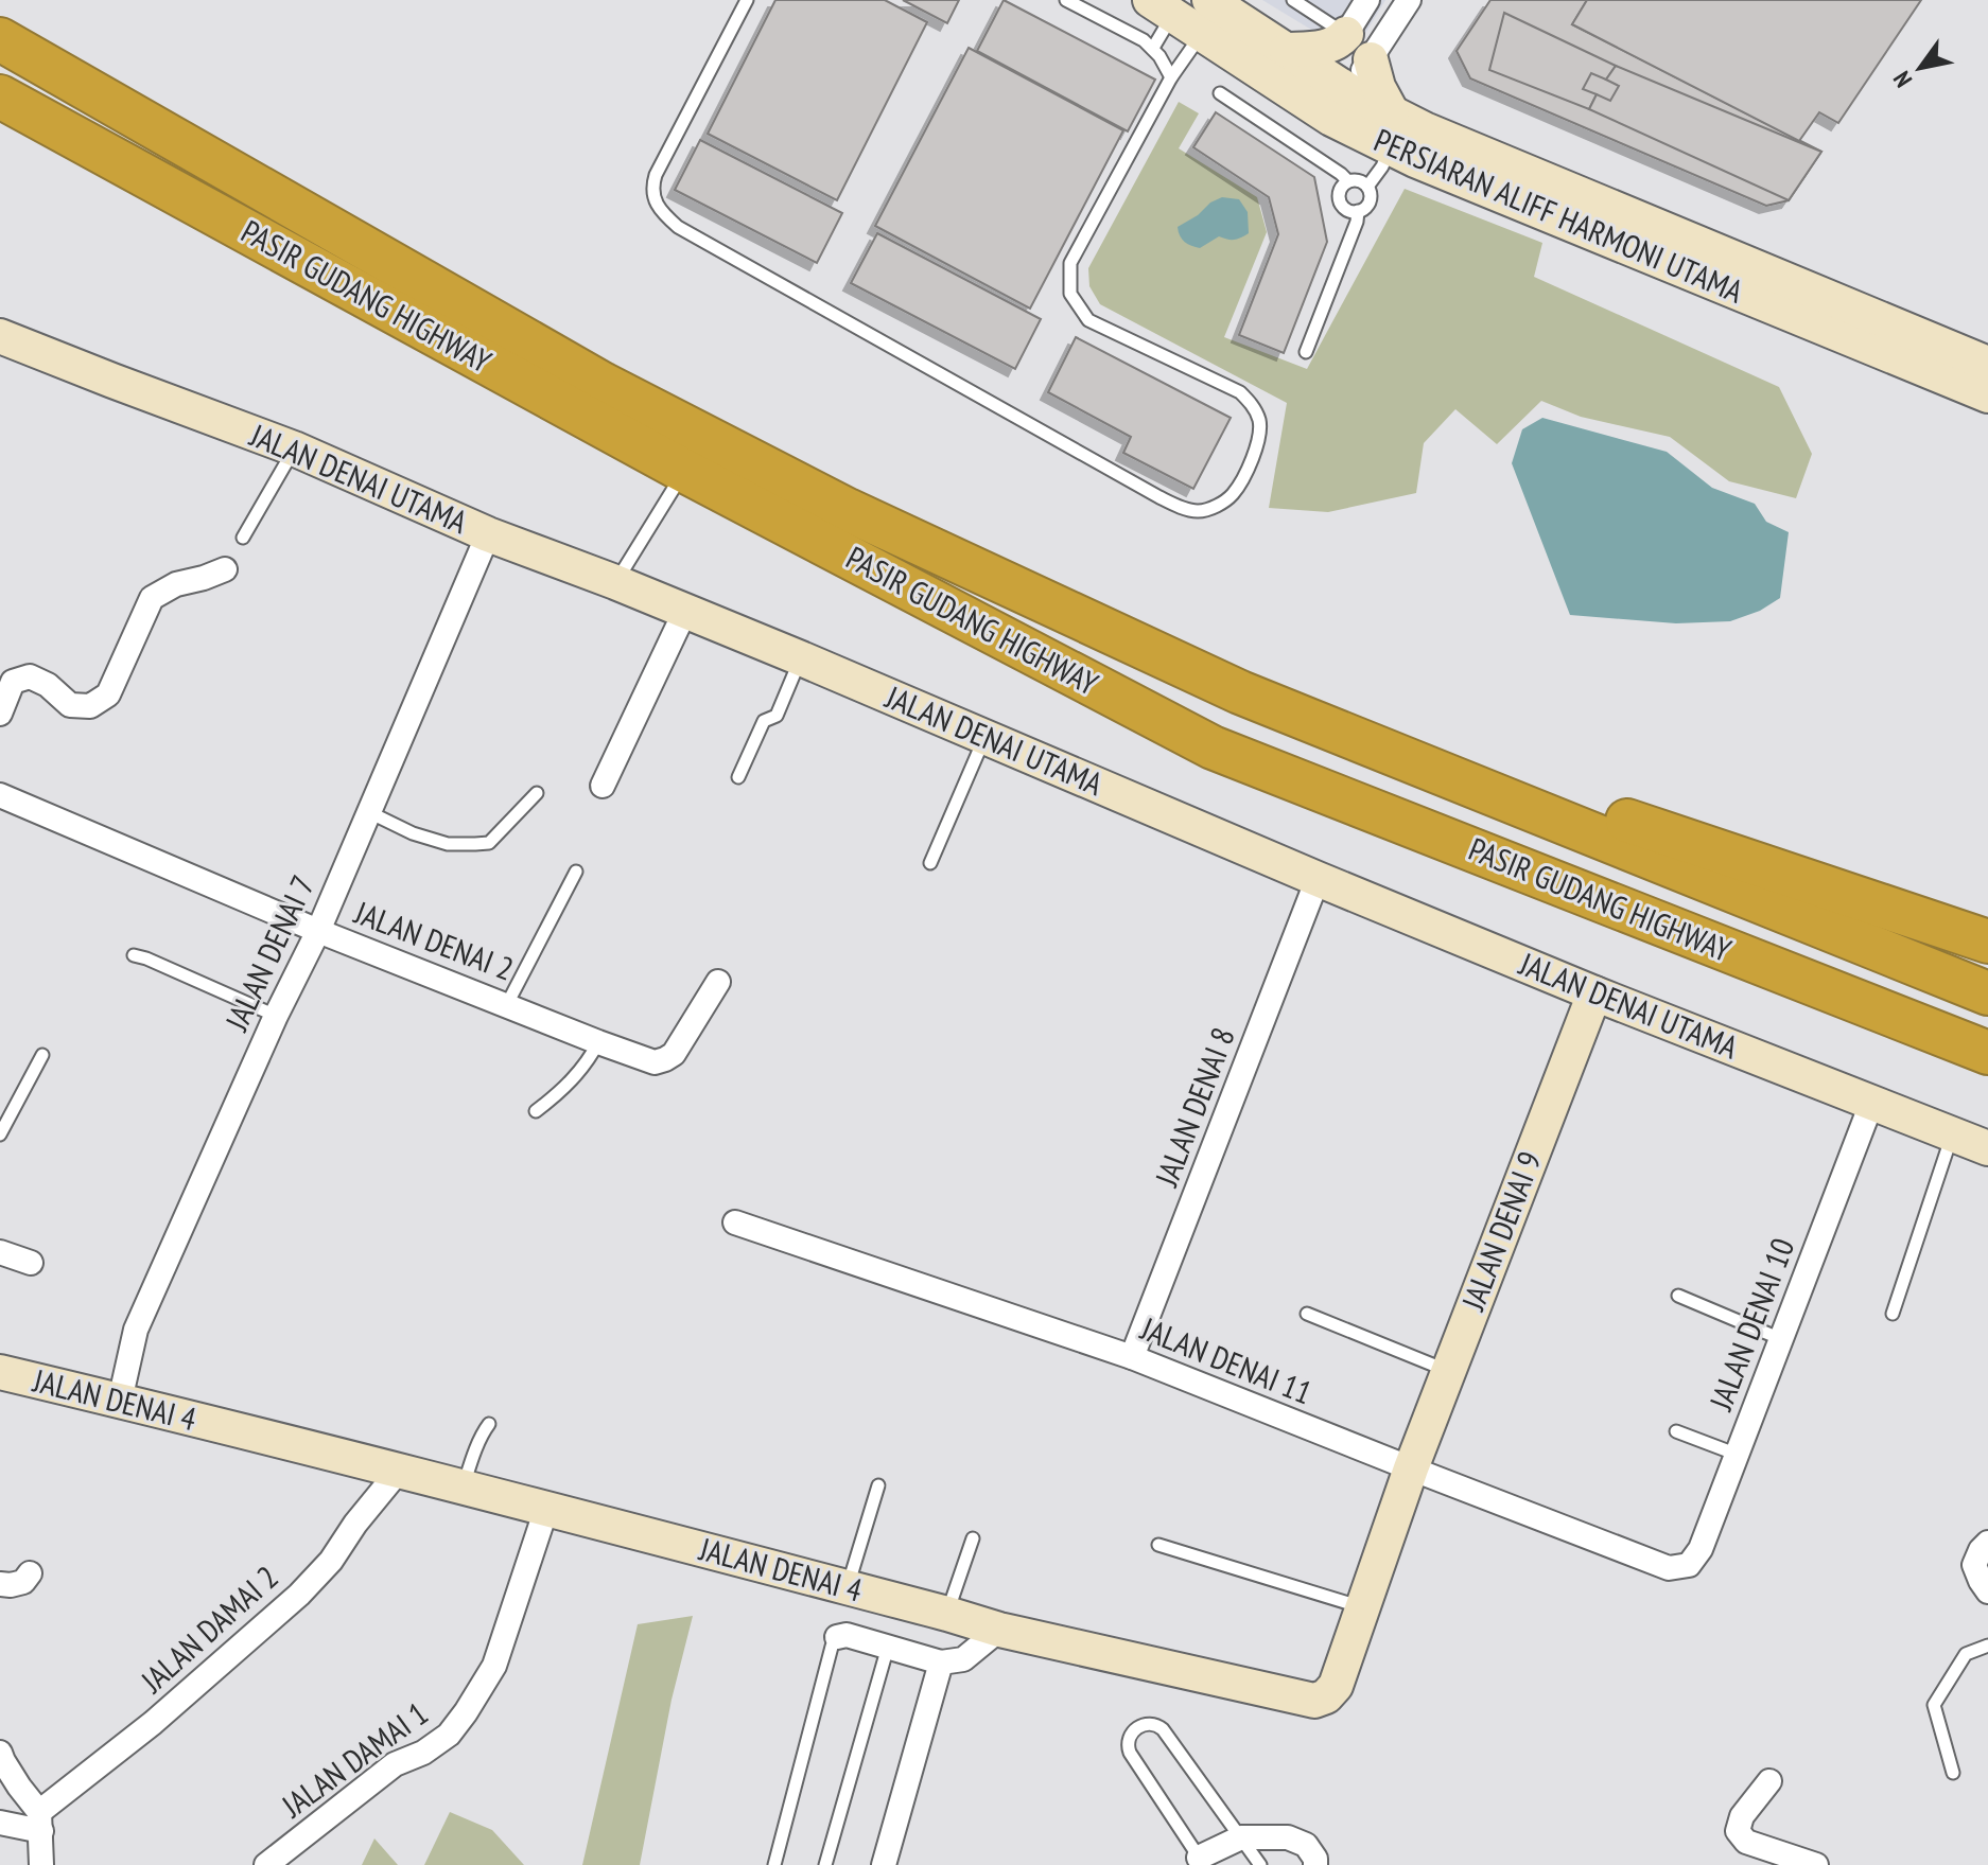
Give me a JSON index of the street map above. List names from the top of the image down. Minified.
{"streets":{"highway":["PASIR GUDANG HIGHWAY"],"street":["PERSIARAN ALIFF HARMONI UTAMA","JALAN DENAI UTAMA","JALAN DENAI 2","JALAN DENAI 7","JALAN DENAI 8","JALAN DENAI 9","JALAN DENAI 10","JALAN DENAI 11","JALAN DENAI 4","JALAN DAMAI 2","JALAN DAMAI 1"]},"crossings":[["JALAN DENAI UTAMA","JALAN DENAI 7"],["JALAN DENAI UTAMA","JALAN DENAI 8"],["JALAN DENAI UTAMA","JALAN DENAI 9"],["JALAN DENAI UTAMA","JALAN DENAI 10"],["JALAN DENAI 2","JALAN DENAI 7"],["JALAN DENAI 7","JALAN DENAI 4"],["JALAN DENAI 8","JALAN DENAI 11"],["JALAN DENAI 9","JALAN DENAI 11"],["JALAN DENAI 9","JALAN DENAI 4"],["JALAN DENAI 10","JALAN DENAI 11"],["JALAN DENAI 11","JALAN DENAI 4"],["JALAN DENAI 4","JALAN DAMAI 2"],["JALAN DENAI 4","JALAN DAMAI 1"]],"north":"bottom left"}
